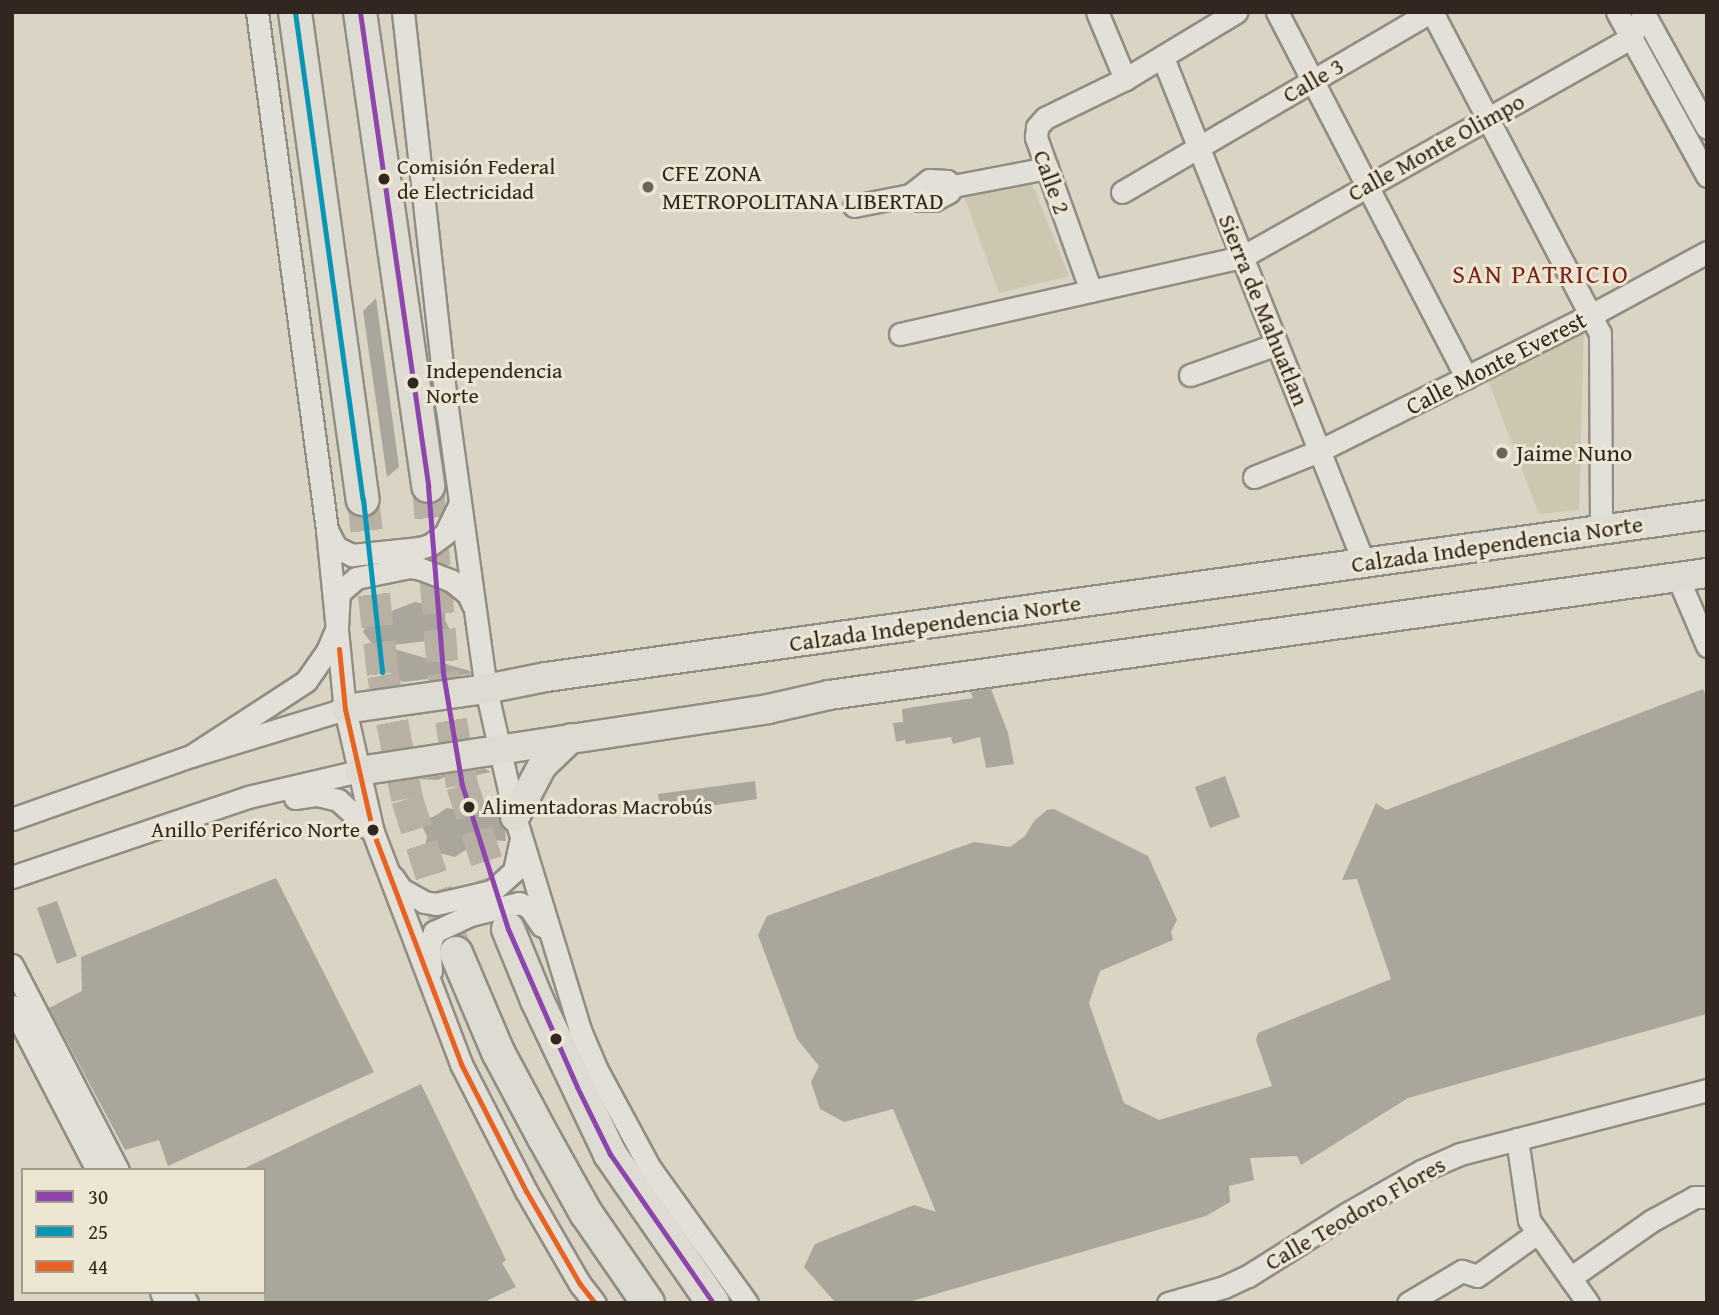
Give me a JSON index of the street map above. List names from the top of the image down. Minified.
{"streets":{"main road":["Calzada Independencia Norte"],"street":["Calle 3","Calle Monte Olimpo","Calle 2","Sierra de Mahuatlan","Calle Monte Everest","Calle Teodoro Flores"]},"crossings":[["Calle 3","Sierra de Mahuatlan"],["Calle Monte Olimpo","Calle 2"],["Calle Monte Olimpo","Sierra de Mahuatlan"],["Sierra de Mahuatlan","Calle Monte Everest"],["Sierra de Mahuatlan","Calzada Independencia Norte"]],"districts":["SAN PATRICIO"],"places":["Comisión Federal de Electricidad","CFE ZONA METROPOLITANA LIBERTAD","Independencia Norte","Jaime Nuno","Alimentadoras Macrobús","Anillo Periférico Norte"],"lines":["transit line 30","transit line 25","transit line 44"],"legend":["30","25","44"]}
